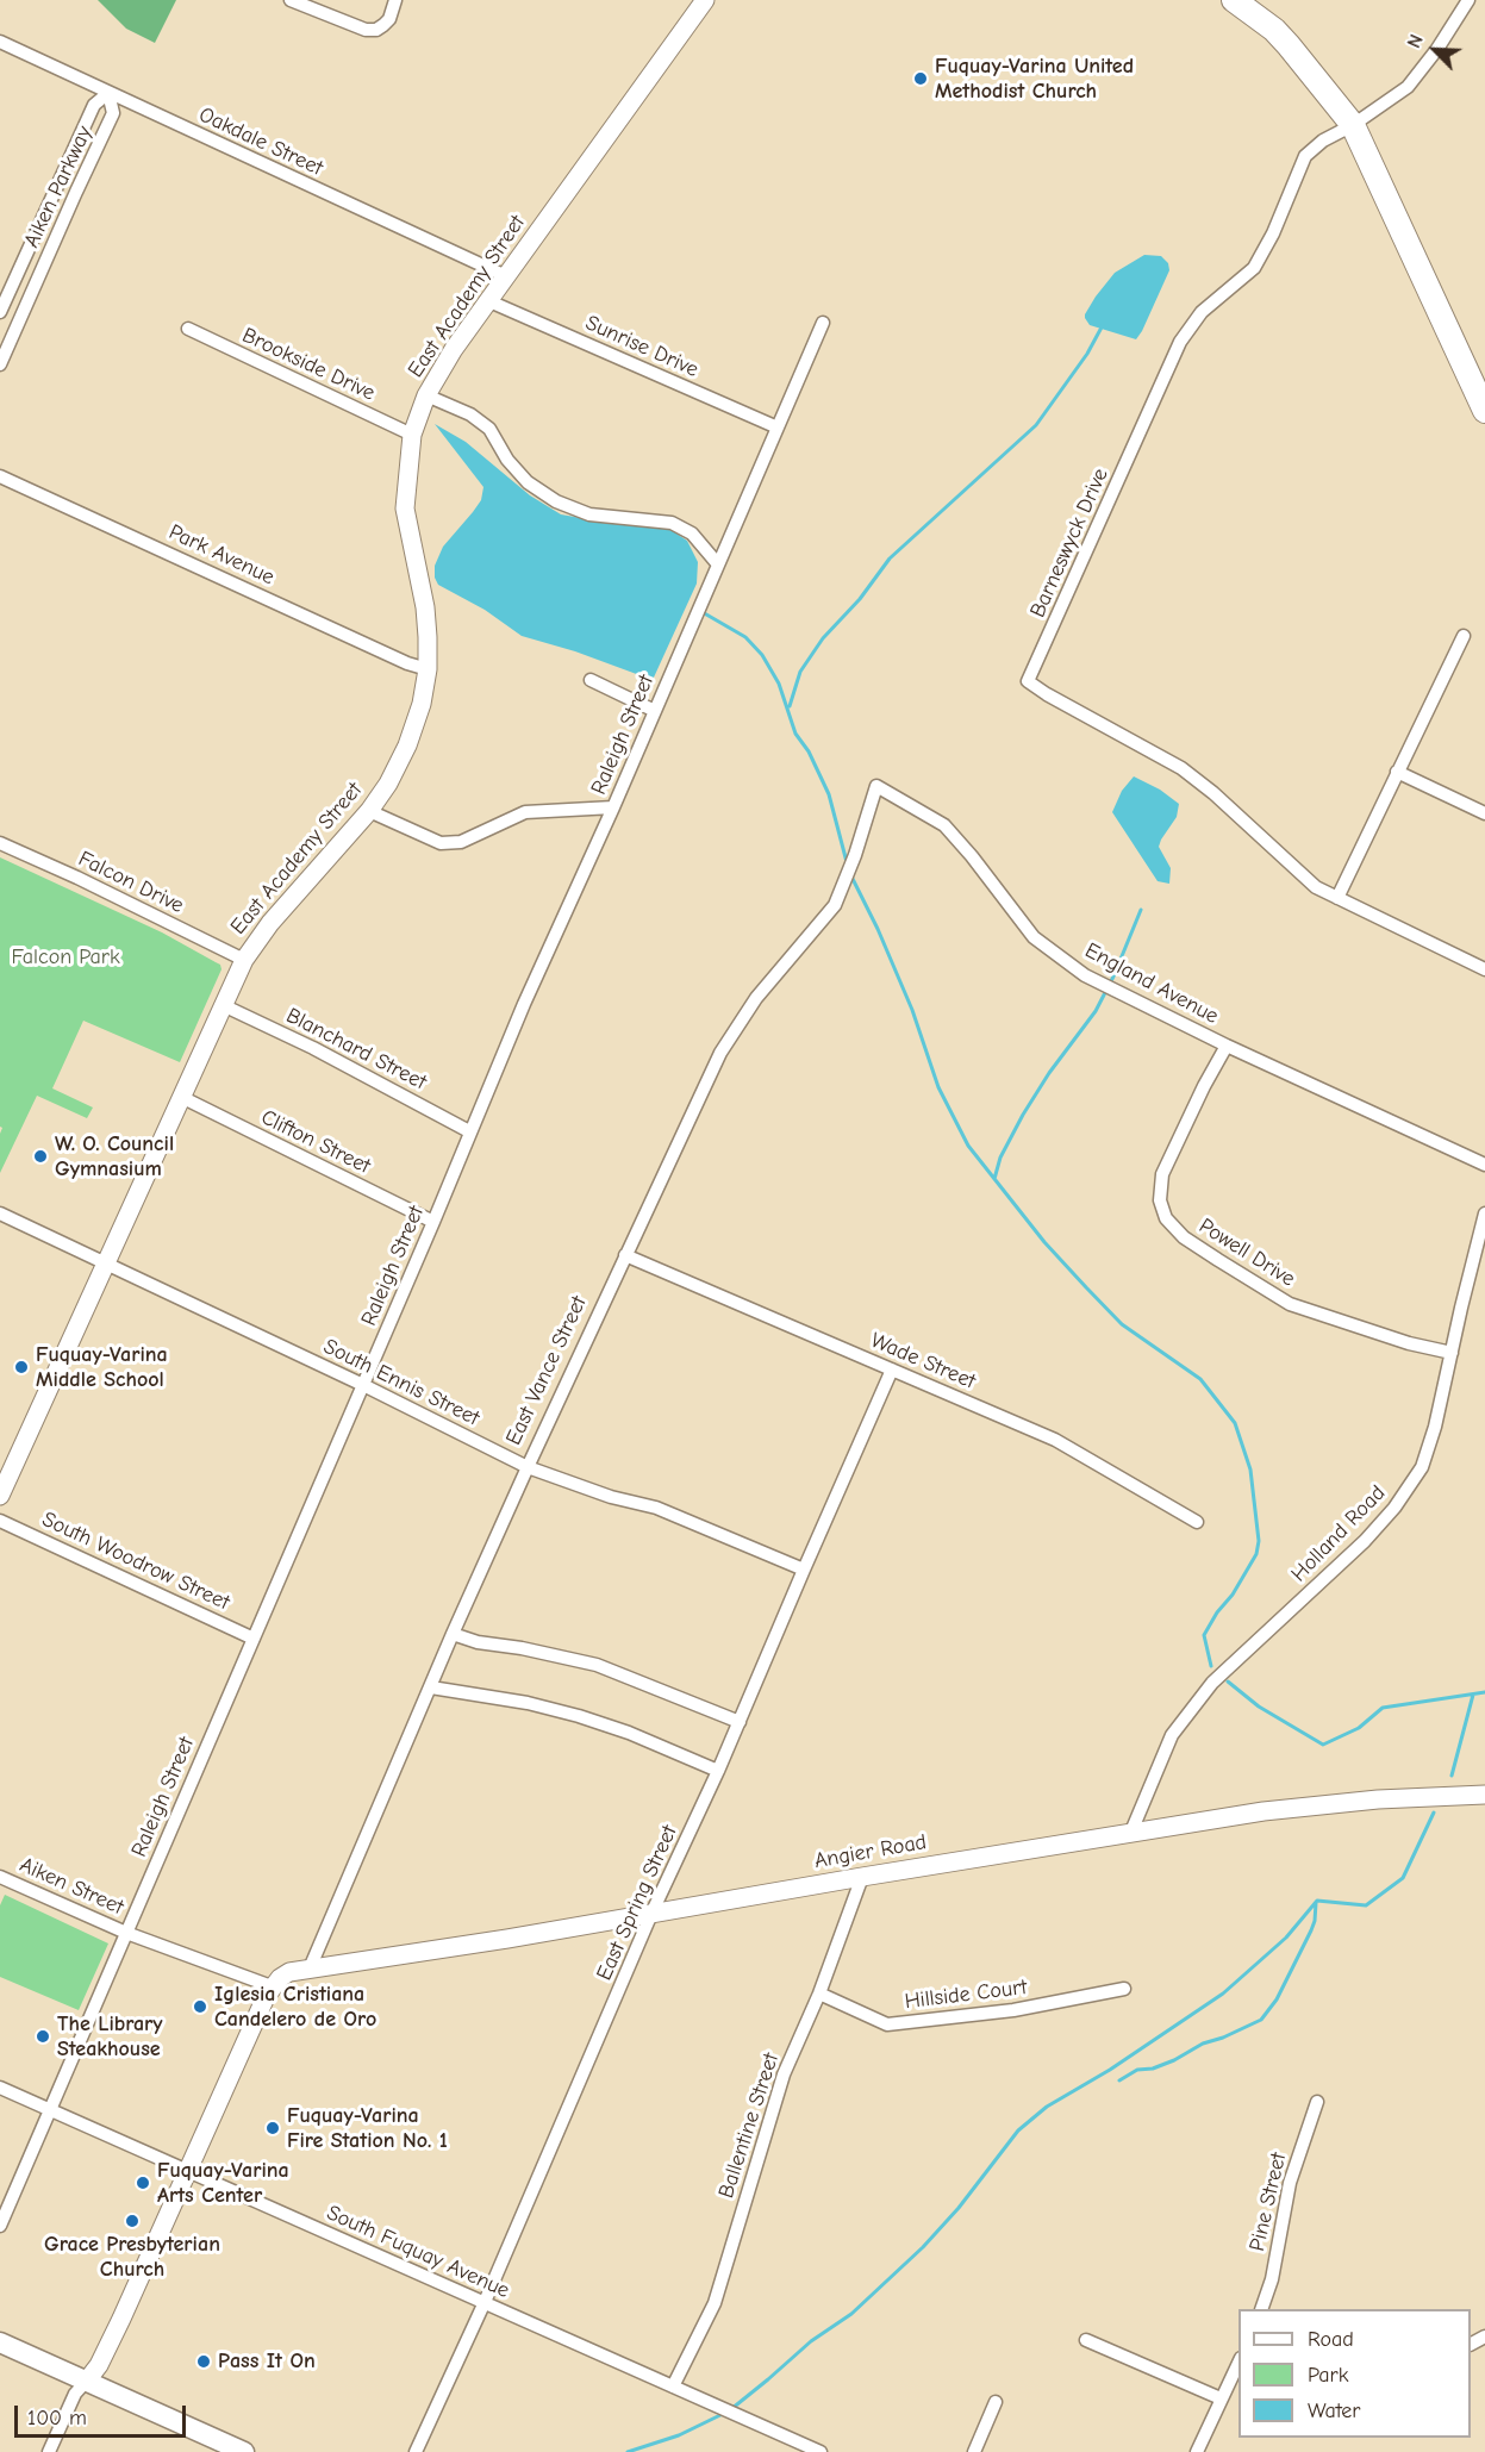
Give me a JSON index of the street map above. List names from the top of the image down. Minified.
{"streets":{"street":["Oakdale Street","Aiken Parkway","East Academy Street","Sunrise Drive","Brookside Drive","Barneswyck Drive","Park Avenue","Raleigh Street","Falcon Drive","England Avenue","Blanchard Street","Clifton Street","Powell Drive","Wade Street","East Vance Street","South Ennis Street","Holland Road","South Woodrow Street","Angier Road","Aiken Street","East Spring Street","Hillside Court","Ballentine Street","Pine Street","South Fuquay Avenue"]},"crossings":[["Oakdale Street","Aiken Parkway"],["Oakdale Street","East Academy Street"],["East Academy Street","Sunrise Drive"],["East Academy Street","Brookside Drive"],["East Academy Street","Park Avenue"],["East Academy Street","Falcon Drive"],["East Academy Street","Blanchard Street"],["East Academy Street","Clifton Street"],["East Academy Street","South Ennis Street"],["Sunrise Drive","Raleigh Street"],["Raleigh Street","Blanchard Street"],["Raleigh Street","Clifton Street"],["Raleigh Street","South Ennis Street"],["Raleigh Street","South Woodrow Street"],["Raleigh Street","Aiken Street"],["Raleigh Street","South Fuquay Avenue"],["England Avenue","Powell Drive"],["England Avenue","East Vance Street"],["Powell Drive","Holland Road"],["Wade Street","East Vance Street"],["Wade Street","East Spring Street"],["East Vance Street","South Ennis Street"],["East Vance Street","Angier Road"],["South Ennis Street","East Spring Street"],["Holland Road","Angier Road"],["Angier Road","Aiken Street"],["Angier Road","East Spring Street"],["Angier Road","Ballentine Street"],["East Spring Street","South Fuquay Avenue"],["Hillside Court","Ballentine Street"],["Ballentine Street","South Fuquay Avenue"]],"parks":["Falcon Park"],"places":["Fuquay-Varina United Methodist Church","W. O. Council Gymnasium","Fuquay-Varina Middle School","Iglesia Cristiana Candelero de Oro","The Library Steakhouse","Fuquay-Varina Fire Station No. 1","Fuquay-Varina Arts Center","Grace Presbyterian Church","Pass It On"],"legend":["Road","Park","Water"],"scale_bar":"100 m","north":"top left"}
